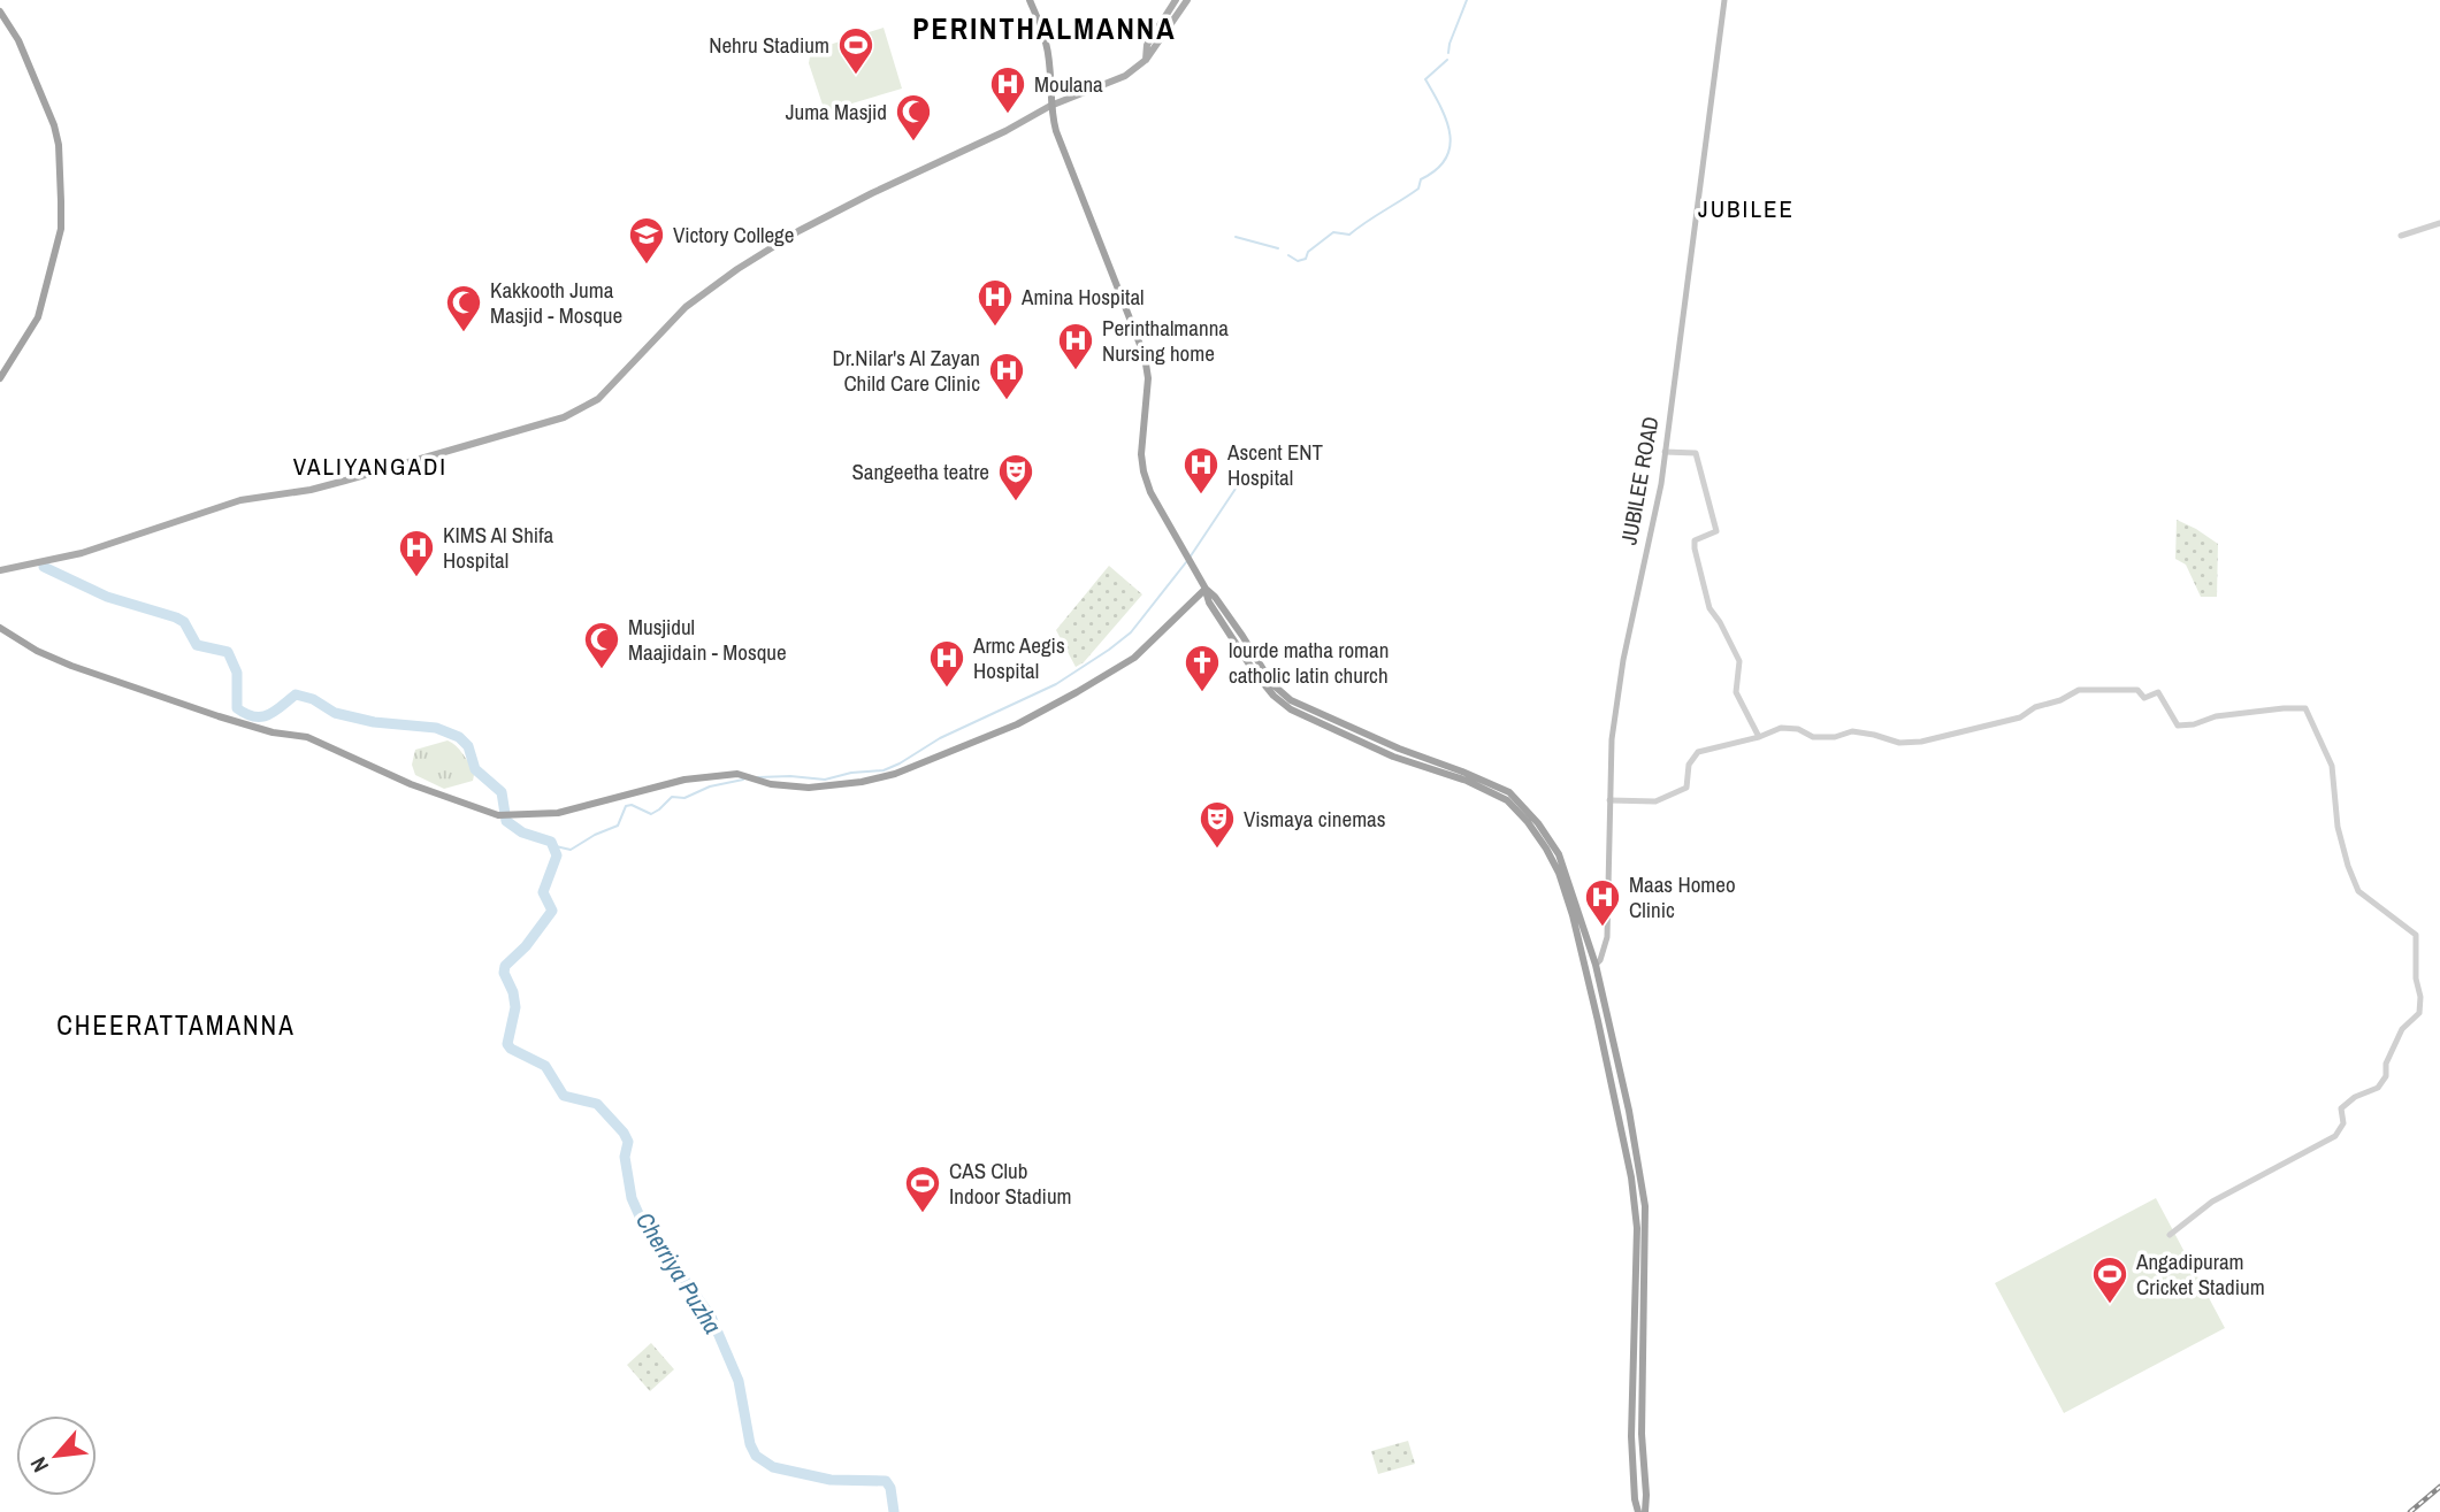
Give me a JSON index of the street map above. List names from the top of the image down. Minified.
{"streets":{"main road":["JUBILEE ROAD"]},"districts":["PERINTHALMANNA","JUBILEE","VALIYANGADI","CHEERATTAMANNA"],"water":["Cherriya Puzha"],"places":{"sports":["Nehru Stadium","CAS Club Indoor Stadium","Angadipuram Cricket Stadium"],"hospital":["Moulana","Amina Hospital","Perinthalmanna Nursing home","Dr.Nilar's Al Zayan Child Care Clinic","Ascent ENT Hospital","KIMS Al Shifa Hospital","Armc Aegis Hospital","Maas Homeo Clinic"],"mosque":["Juma Masjid","Kakkooth Juma Masjid - Mosque","Musjidul Maajidain - Mosque"],"school or university":["Victory College"],"theatre":["Sangeetha teatre","Vismaya cinemas"],"church":["lourde matha roman catholic latin church"]},"north":"bottom left"}
